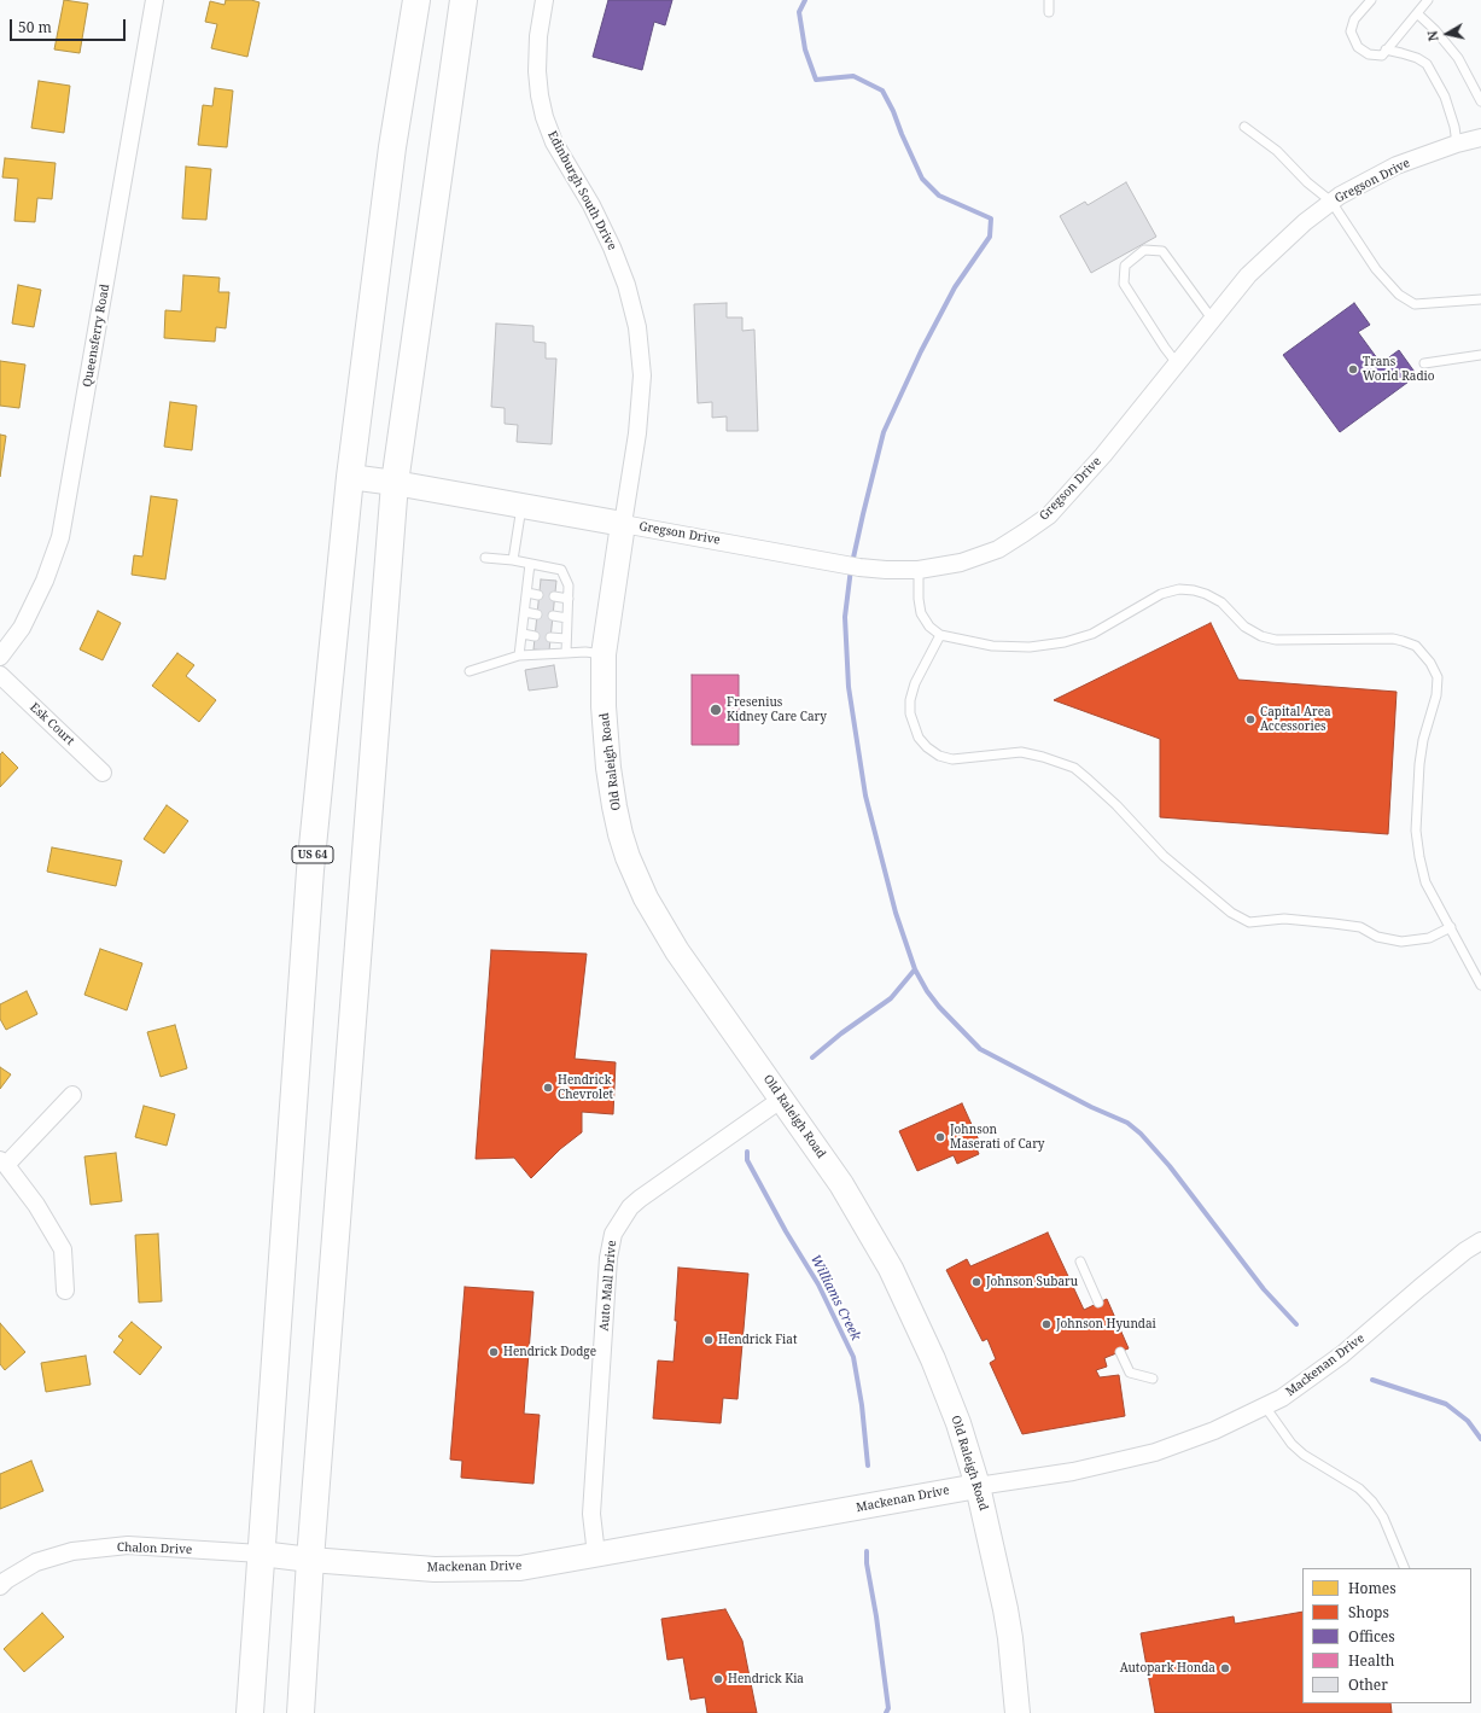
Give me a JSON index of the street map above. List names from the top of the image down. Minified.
{"streets":{"highway":["US 64"],"street":["Gregson Drive","Edinburgh South Drive","Queensferry Road","Esk Court","Old Raleigh Road","Auto Mall Drive","Mackenan Drive","Chalon Drive"]},"crossings":[["Gregson Drive","Edinburgh South Drive"],["Gregson Drive","Old Raleigh Road"],["Gregson Drive","US 64"],["Edinburgh South Drive","Old Raleigh Road"],["Old Raleigh Road","Auto Mall Drive"],["Old Raleigh Road","Mackenan Drive"],["US 64","Mackenan Drive"],["US 64","Chalon Drive"],["Auto Mall Drive","Mackenan Drive"],["Mackenan Drive","Chalon Drive"]],"water":["Williams Creek"],"places":["Trans World Radio","Fresenius Kidney Care Cary","Capital Area Accessories","Hendrick Chevrolet","Johnson Maserati of Cary","Johnson Subaru","Johnson Hyundai","Hendrick Fiat","Hendrick Dodge","Autopark Honda","Hendrick Kia"],"legend":["Homes","Shops","Offices","Health","Other"],"scale_bar":"50 m","north":"left"}
